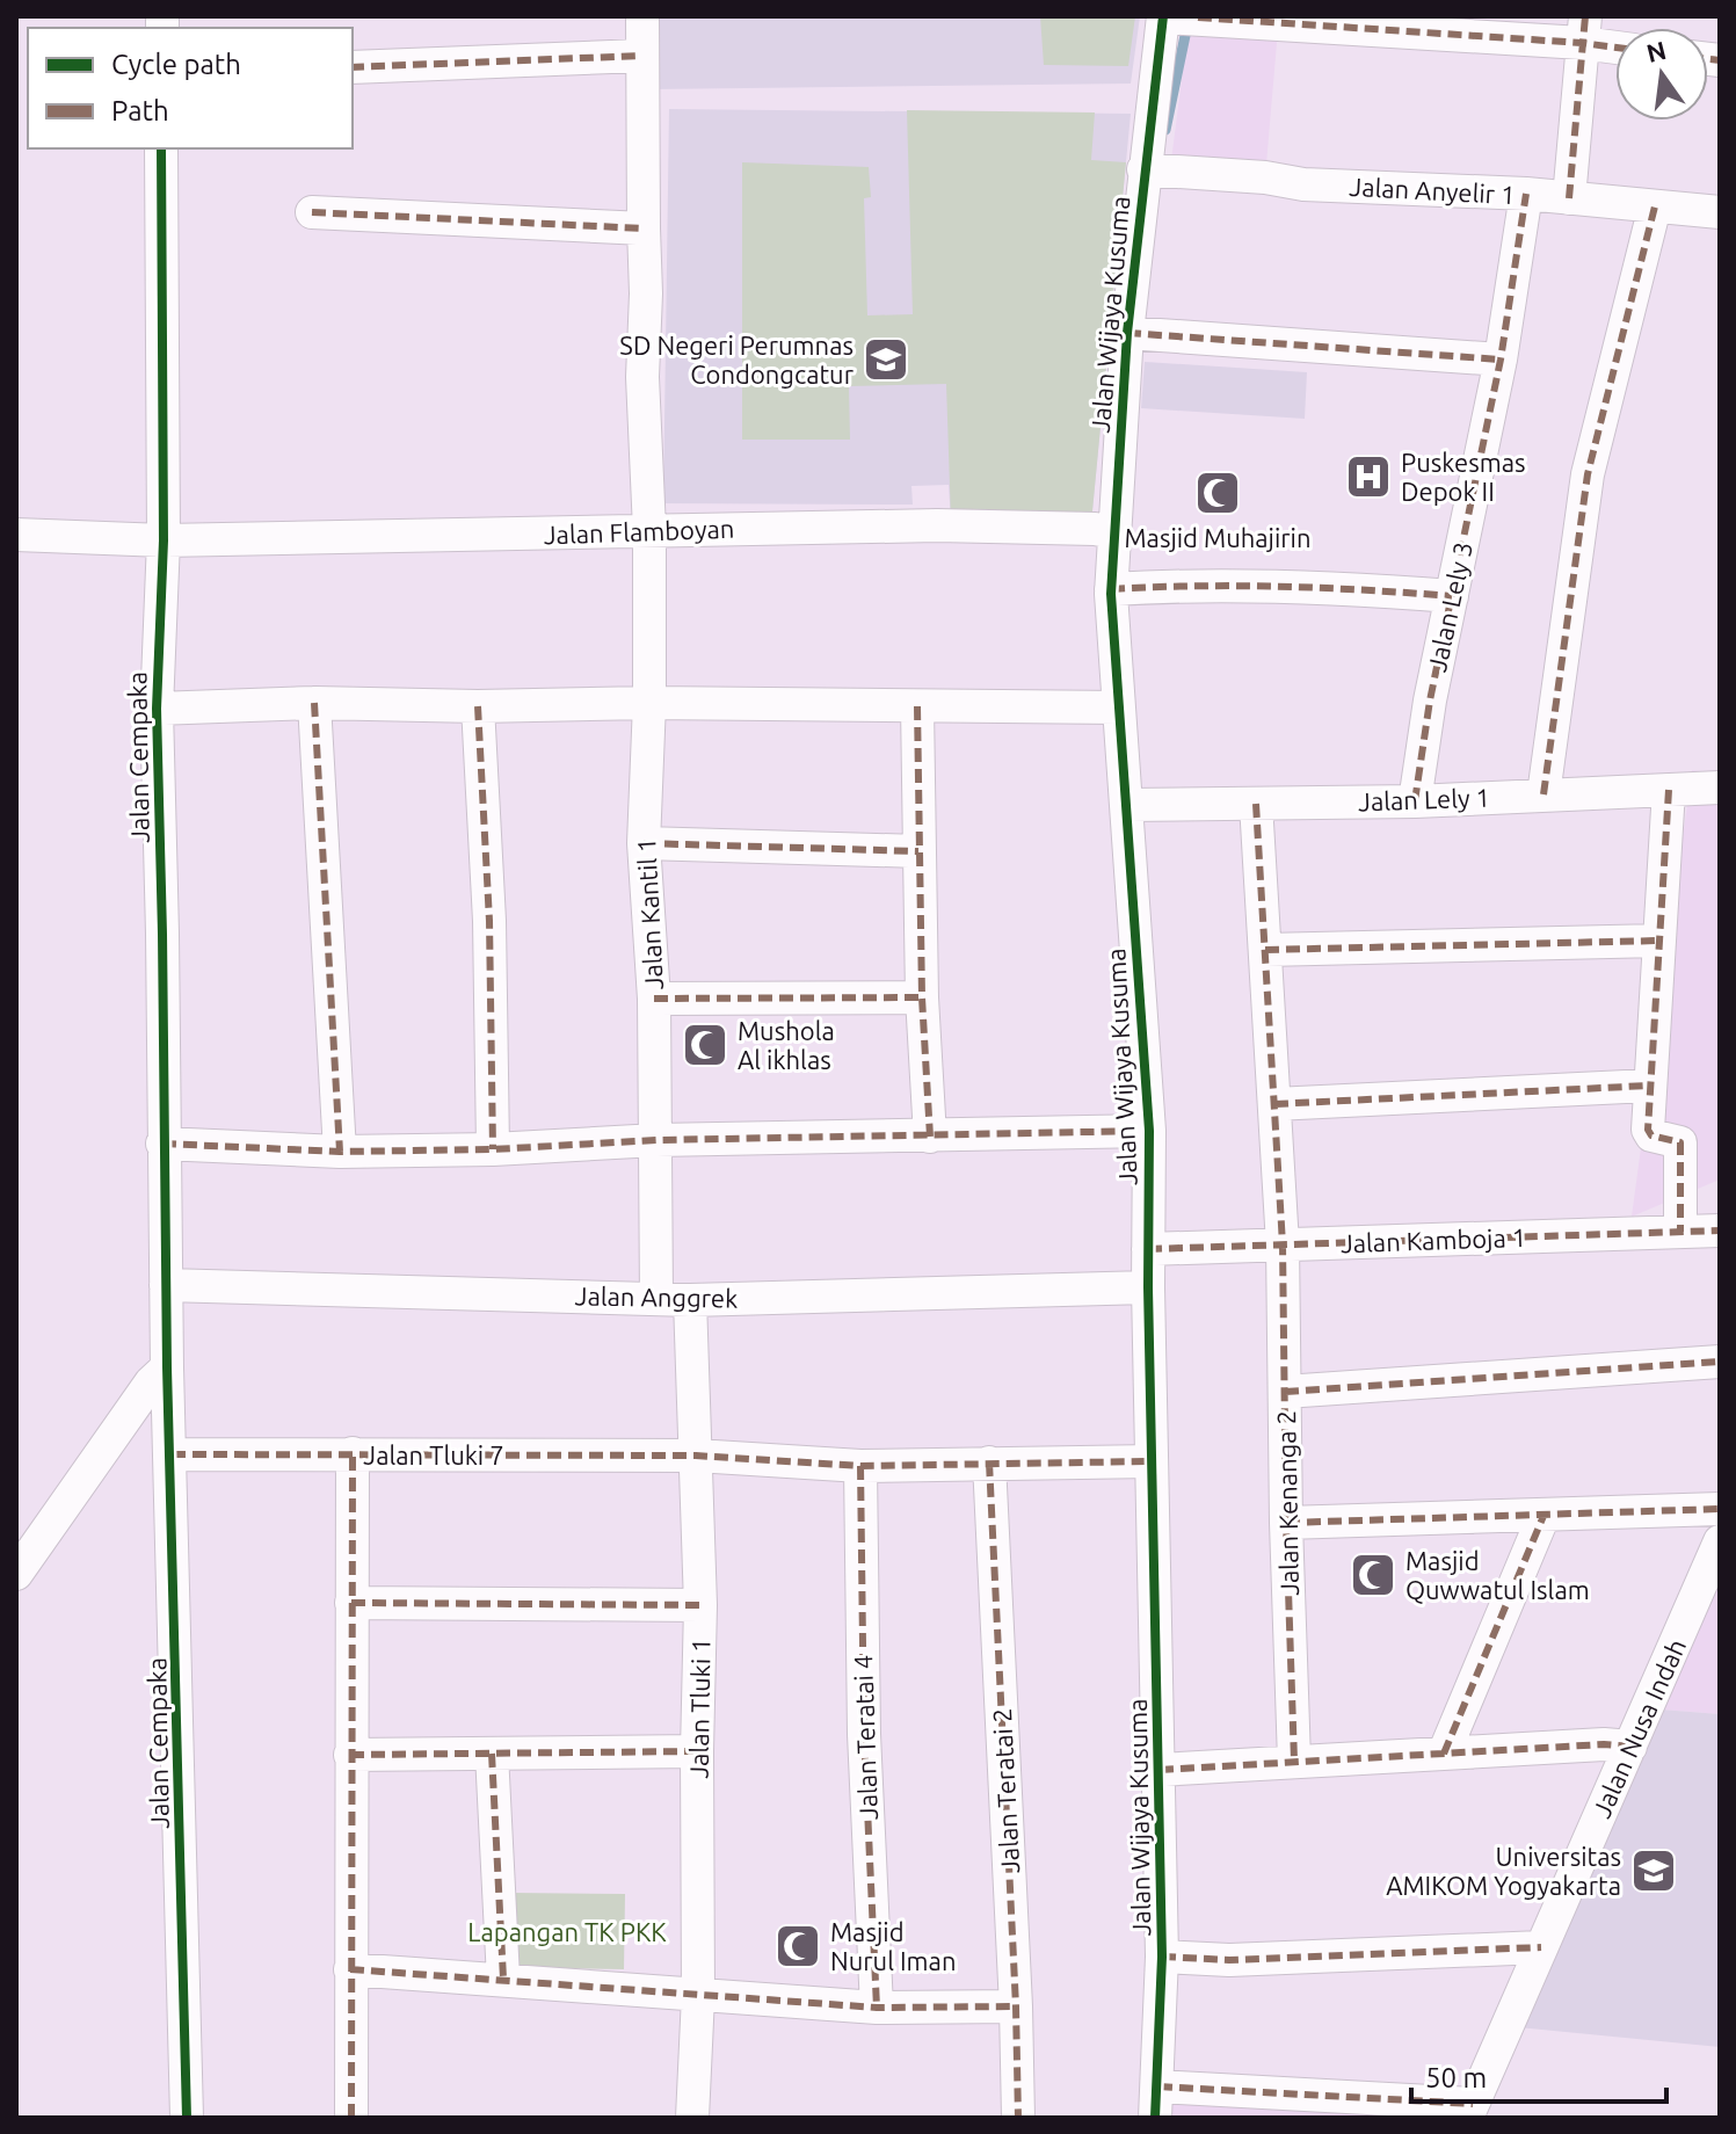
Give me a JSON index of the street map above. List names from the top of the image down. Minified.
{"streets":{"street":["Jalan Anyelir 1","Jalan Wijaya Kusuma","Jalan Flamboyan","Jalan Lely 3","Jalan Cempaka","Jalan Lely 1","Jalan Kantil 1","Jalan Kamboja 1","Jalan Anggrek","Jalan Tluki 7","Jalan Kenanga 2","Jalan Tluki 1","Jalan Nusa Indah","Jalan Teratai 4","Jalan Teratai 2"]},"crossings":[["Jalan Anyelir 1","Jalan Wijaya Kusuma"],["Jalan Anyelir 1","Jalan Lely 3"],["Jalan Wijaya Kusuma","Jalan Flamboyan"],["Jalan Wijaya Kusuma","Jalan Lely 1"],["Jalan Wijaya Kusuma","Jalan Kamboja 1"],["Jalan Wijaya Kusuma","Jalan Anggrek"],["Jalan Wijaya Kusuma","Jalan Tluki 7"],["Jalan Flamboyan","Jalan Cempaka"],["Jalan Flamboyan","Jalan Kantil 1"],["Jalan Lely 3","Jalan Lely 1"],["Jalan Cempaka","Jalan Anggrek"],["Jalan Cempaka","Jalan Tluki 7"],["Jalan Lely 1","Jalan Kenanga 2"],["Jalan Kantil 1","Jalan Anggrek"],["Jalan Kamboja 1","Jalan Kenanga 2"],["Jalan Anggrek","Jalan Tluki 1"],["Jalan Tluki 7","Jalan Tluki 1"],["Jalan Tluki 7","Jalan Teratai 4"],["Jalan Tluki 7","Jalan Teratai 2"]],"parks":["Lapangan TK PKK"],"places":{"school or university":["SD Negeri Perumnas Condongcatur","Universitas AMIKOM Yogyakarta"],"hospital":["Puskesmas Depok II"],"mosque":["Masjid Muhajirin","Mushola Al ikhlas","Masjid Quwwatul Islam","Masjid Nurul Iman"]},"legend":["Cycle path","Path"],"scale_bar":"50 m","north":"top"}
